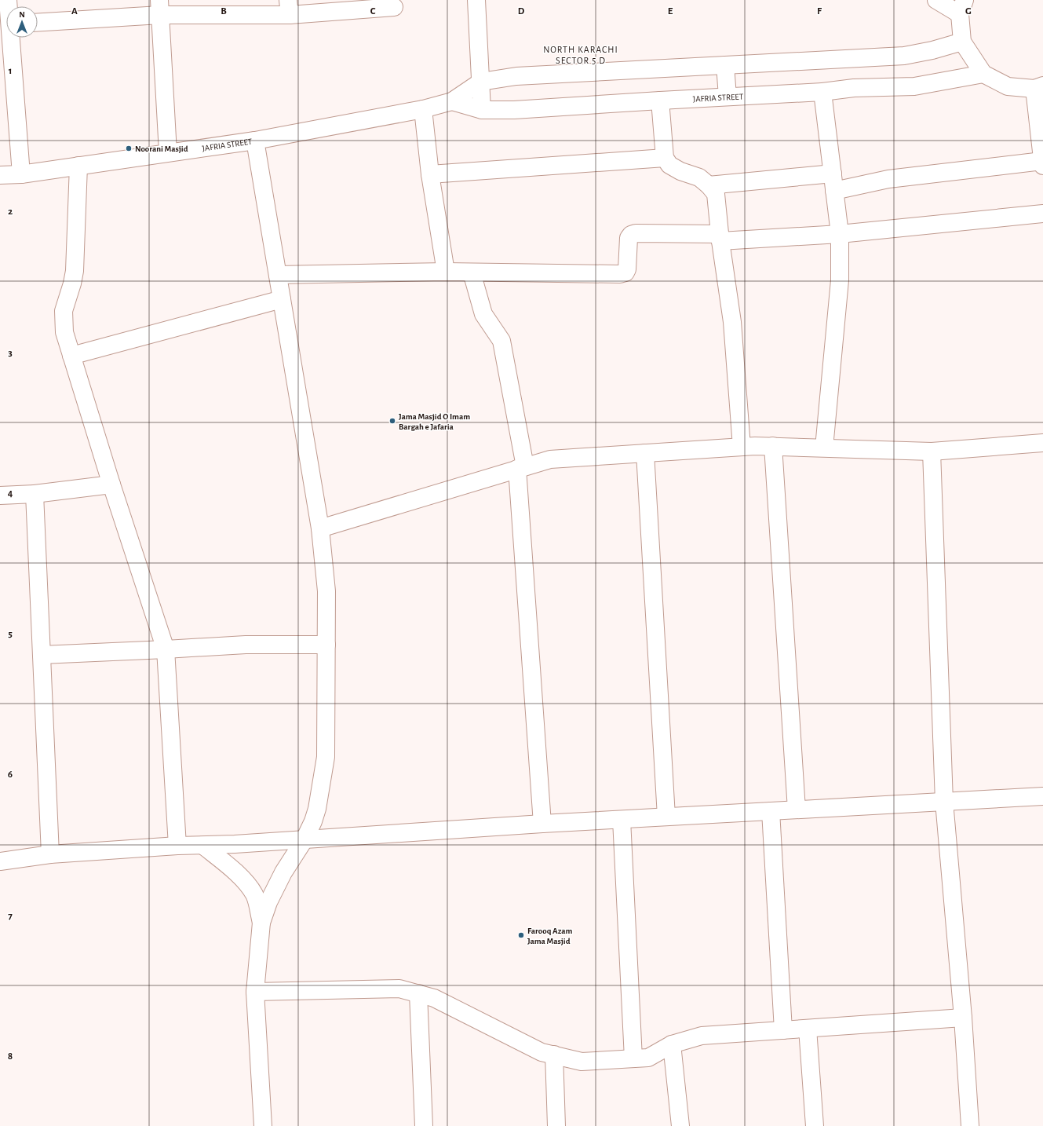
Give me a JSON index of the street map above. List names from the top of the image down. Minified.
{"streets":{"street":["JAFRIA STREET"]},"districts":["NORTH KARACHI SECTOR 5 D"],"places":["Noorani Masjid","Jama Masjid O Imam Bargah e Jafaria","Farooq Azam Jama Masjid"],"north":"top","grid":{"columns":["A","B","C","D","E","F","G"],"rows":["1","2","3","4","5","6","7","8"]}}
